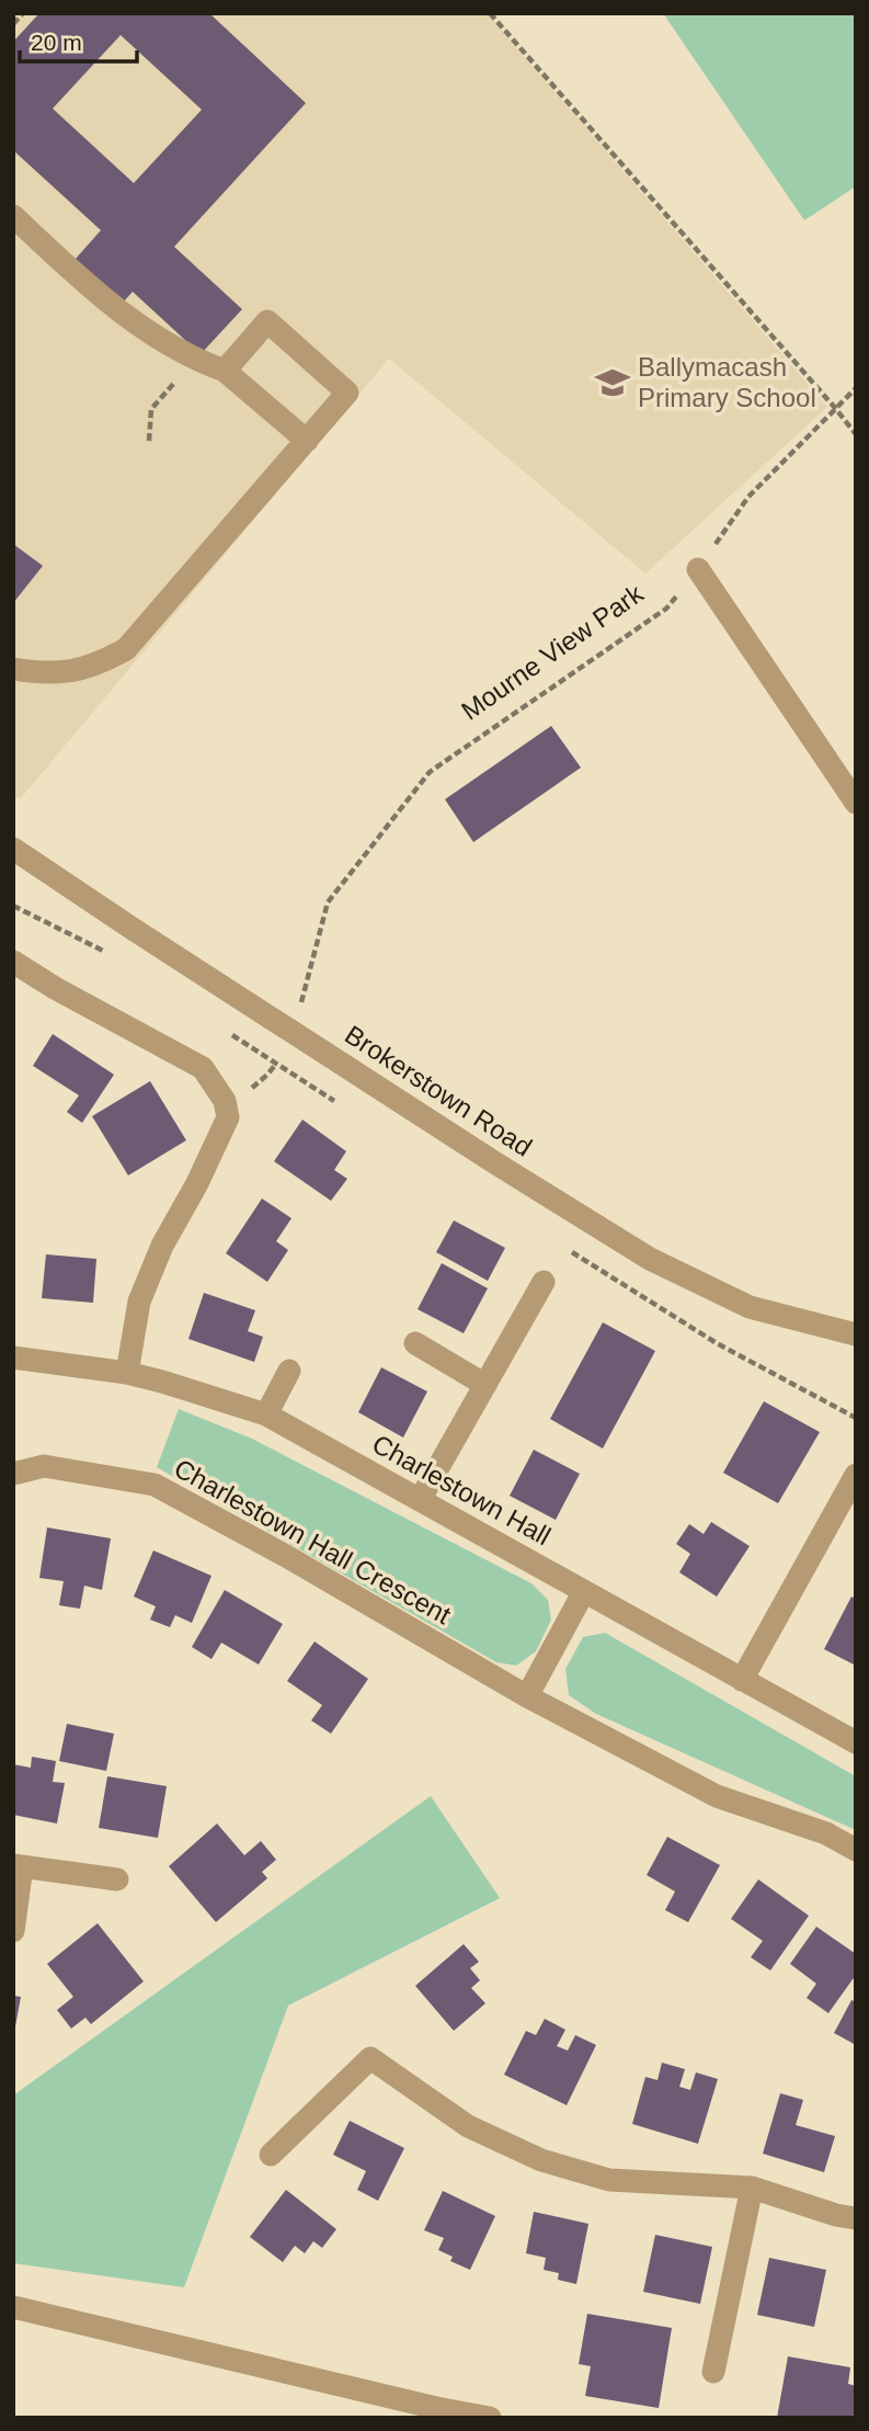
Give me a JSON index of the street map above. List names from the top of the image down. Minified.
{"streets":{"street":["Brokerstown Road","Charlestown Hall","Charlestown Hall Crescent"],"path":["Mourne View Park"]},"crossings":[["Mourne View Park","Brokerstown Road"]],"places":{"school or university":["Ballymacash Primary School"]},"scale_bar":"20 m"}
